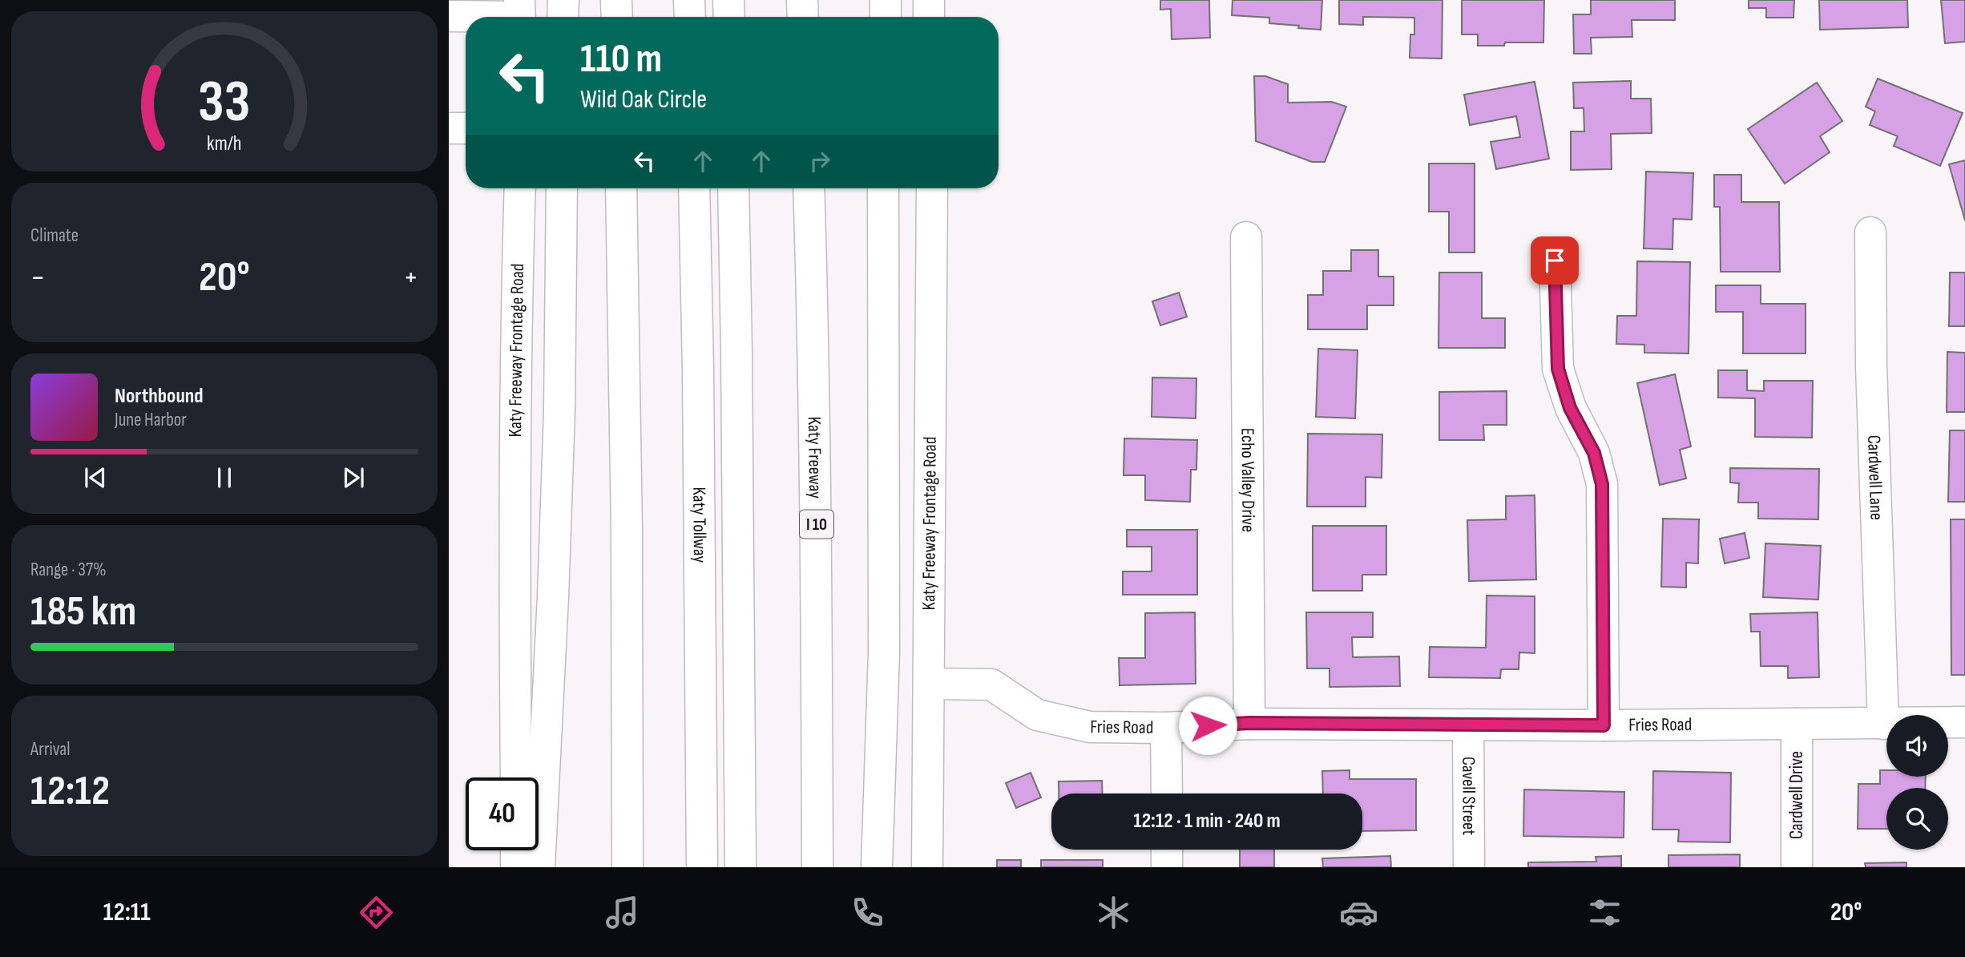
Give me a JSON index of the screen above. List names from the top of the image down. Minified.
{"streets":{"main road":["Katy Freeway Frontage Road","Katy Freeway","Cardwell Lane","Echo Valley Drive","Katy Tollway","I 10","Fries Road","Cardwell Drive","Cavell Street"]},"crossings":[["Katy Freeway Frontage Road","Fries Road"],["Cardwell Lane","Fries Road"],["Echo Valley Drive","Fries Road"],["Fries Road","Cardwell Drive"],["Fries Road","Cavell Street"]],"page":{"turn":["110 m","Wild Oak Circle"],"tile":["Climate",["Range · 37%","185 km"],["Arrival","12:12"]],"heat":["−","20°","+"],"song":["Northbound","June Harbor"],"limit":"40","trip":"12:12 · 1 min · 240 m","tabs":["12:11","20°"],"gauge":["33","km/h"]}}
